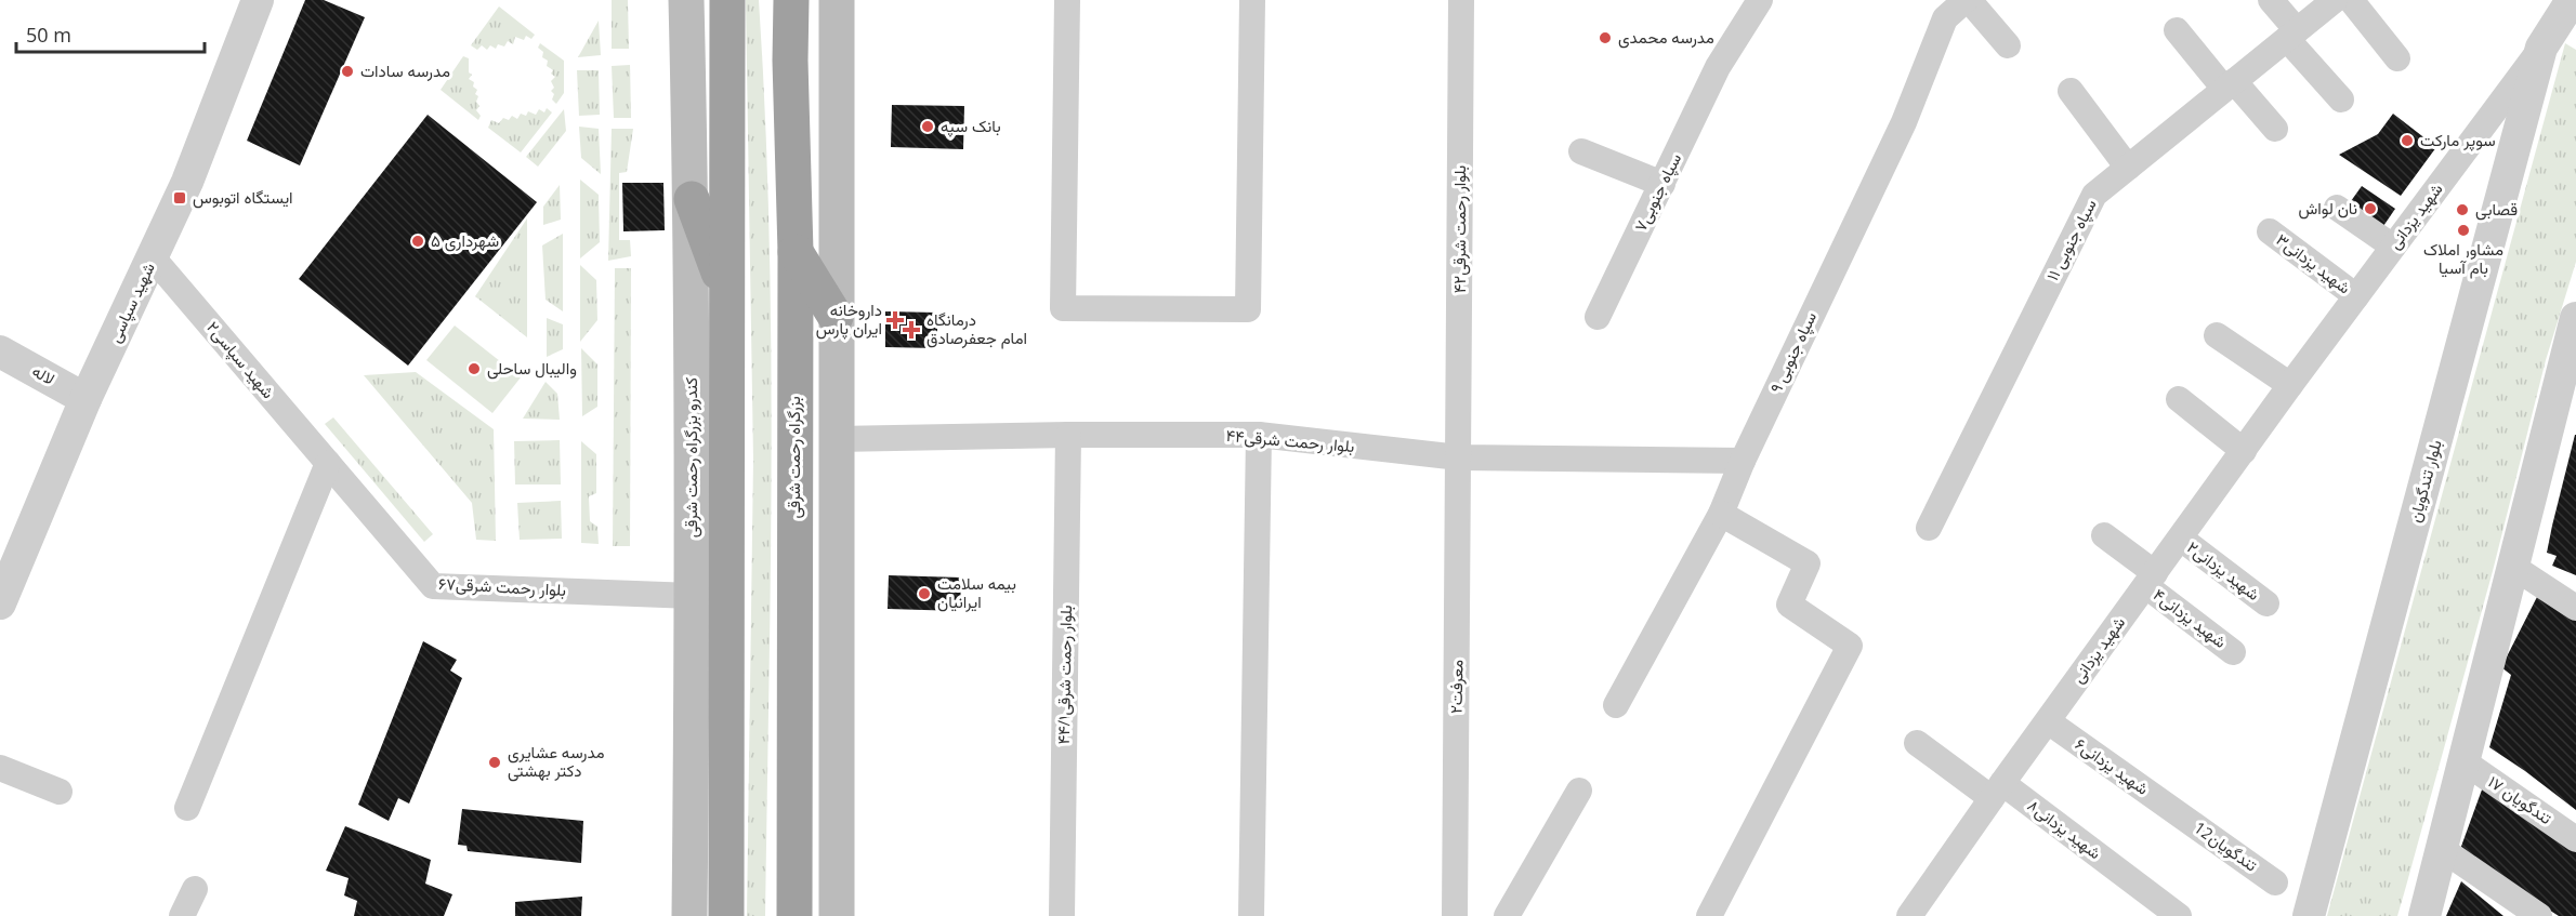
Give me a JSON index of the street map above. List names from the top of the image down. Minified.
{"streets":{"highway":["بزرگراه رحمت شرقی"],"main road":["کندرو بزرگراه رحمت شرقی"],"street":["سپاه جنوبی۷","شهید یزدانی","بلوار رحمت شرقی۴۲","۱۱ سپاه جنوبی","شهید یزدانی۳","شهید سپاسی","۹ سپاه جنوبی","شهید سپاسی۲","لاله","۴۴بلوار رحمت شرقی","بلوار تندگویان","شهید یزدانی۲","بلوار رحمت شرقی۶۷","شهید یزدانی۴","بلوار رحمت شرقی۴۴/۱","معرفت۲","شهید یزدانی۶","۱۷ تندگویان","شهید یزدانی۸","12تندگویان"]},"crossings":[["شهید یزدانی","شهید یزدانی۳"],["شهید یزدانی","بلوار تندگویان"],["شهید یزدانی","شهید یزدانی۲"],["شهید یزدانی","شهید یزدانی۴"],["شهید یزدانی","شهید یزدانی۶"],["شهید یزدانی","شهید یزدانی۸"],["بلوار رحمت شرقی۴۲","۴۴بلوار رحمت شرقی"],["بلوار رحمت شرقی۴۲","معرفت۲"],["شهید سپاسی","شهید سپاسی۲"],["شهید سپاسی","لاله"],["۹ سپاه جنوبی","۴۴بلوار رحمت شرقی"],["شهید سپاسی۲","بلوار رحمت شرقی۶۷"],["۴۴بلوار رحمت شرقی","بلوار رحمت شرقی۴۴/۱"],["۴۴بلوار رحمت شرقی","معرفت۲"],["کندرو بزرگراه رحمت شرقی","بلوار رحمت شرقی۶۷"],["شهید یزدانی۶","12تندگویان"]],"places":{"other":["مدرسه محمدی","مدرسه سادات","بانک سپه","سوپر مارکت","نان لواش","قصابی","مشاور املاک بام آسیا","شهرداری ۵","والیبال ساحلی","بیمه سلامت ایرانیان","مدرسه عشایری دکتر بهشتی"],"transit":["ایستگاه اتوبوس"],"health":["داروخانه ایران پارس","درمانگاه امام جعفرصادق"]},"scale_bar":"50 m"}
